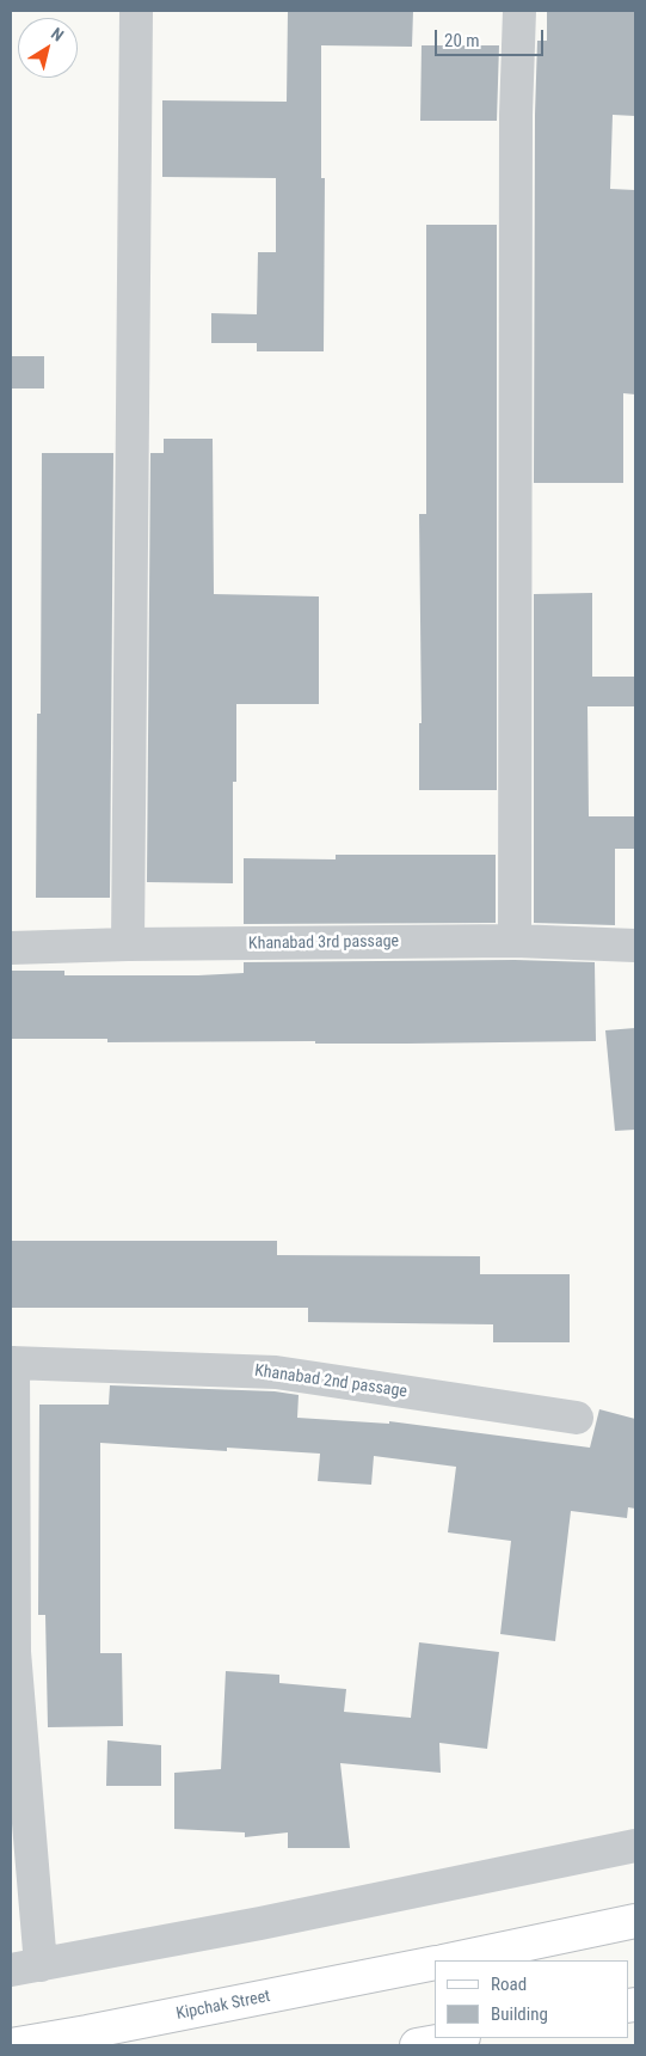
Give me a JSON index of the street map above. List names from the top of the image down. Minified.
{"streets":{"main road":["Kipchak Street"],"street":["Khanabad 3rd passage","Khanabad 2nd passage"]},"legend":["Road","Building"],"scale_bar":"20 m","north":"top right"}
